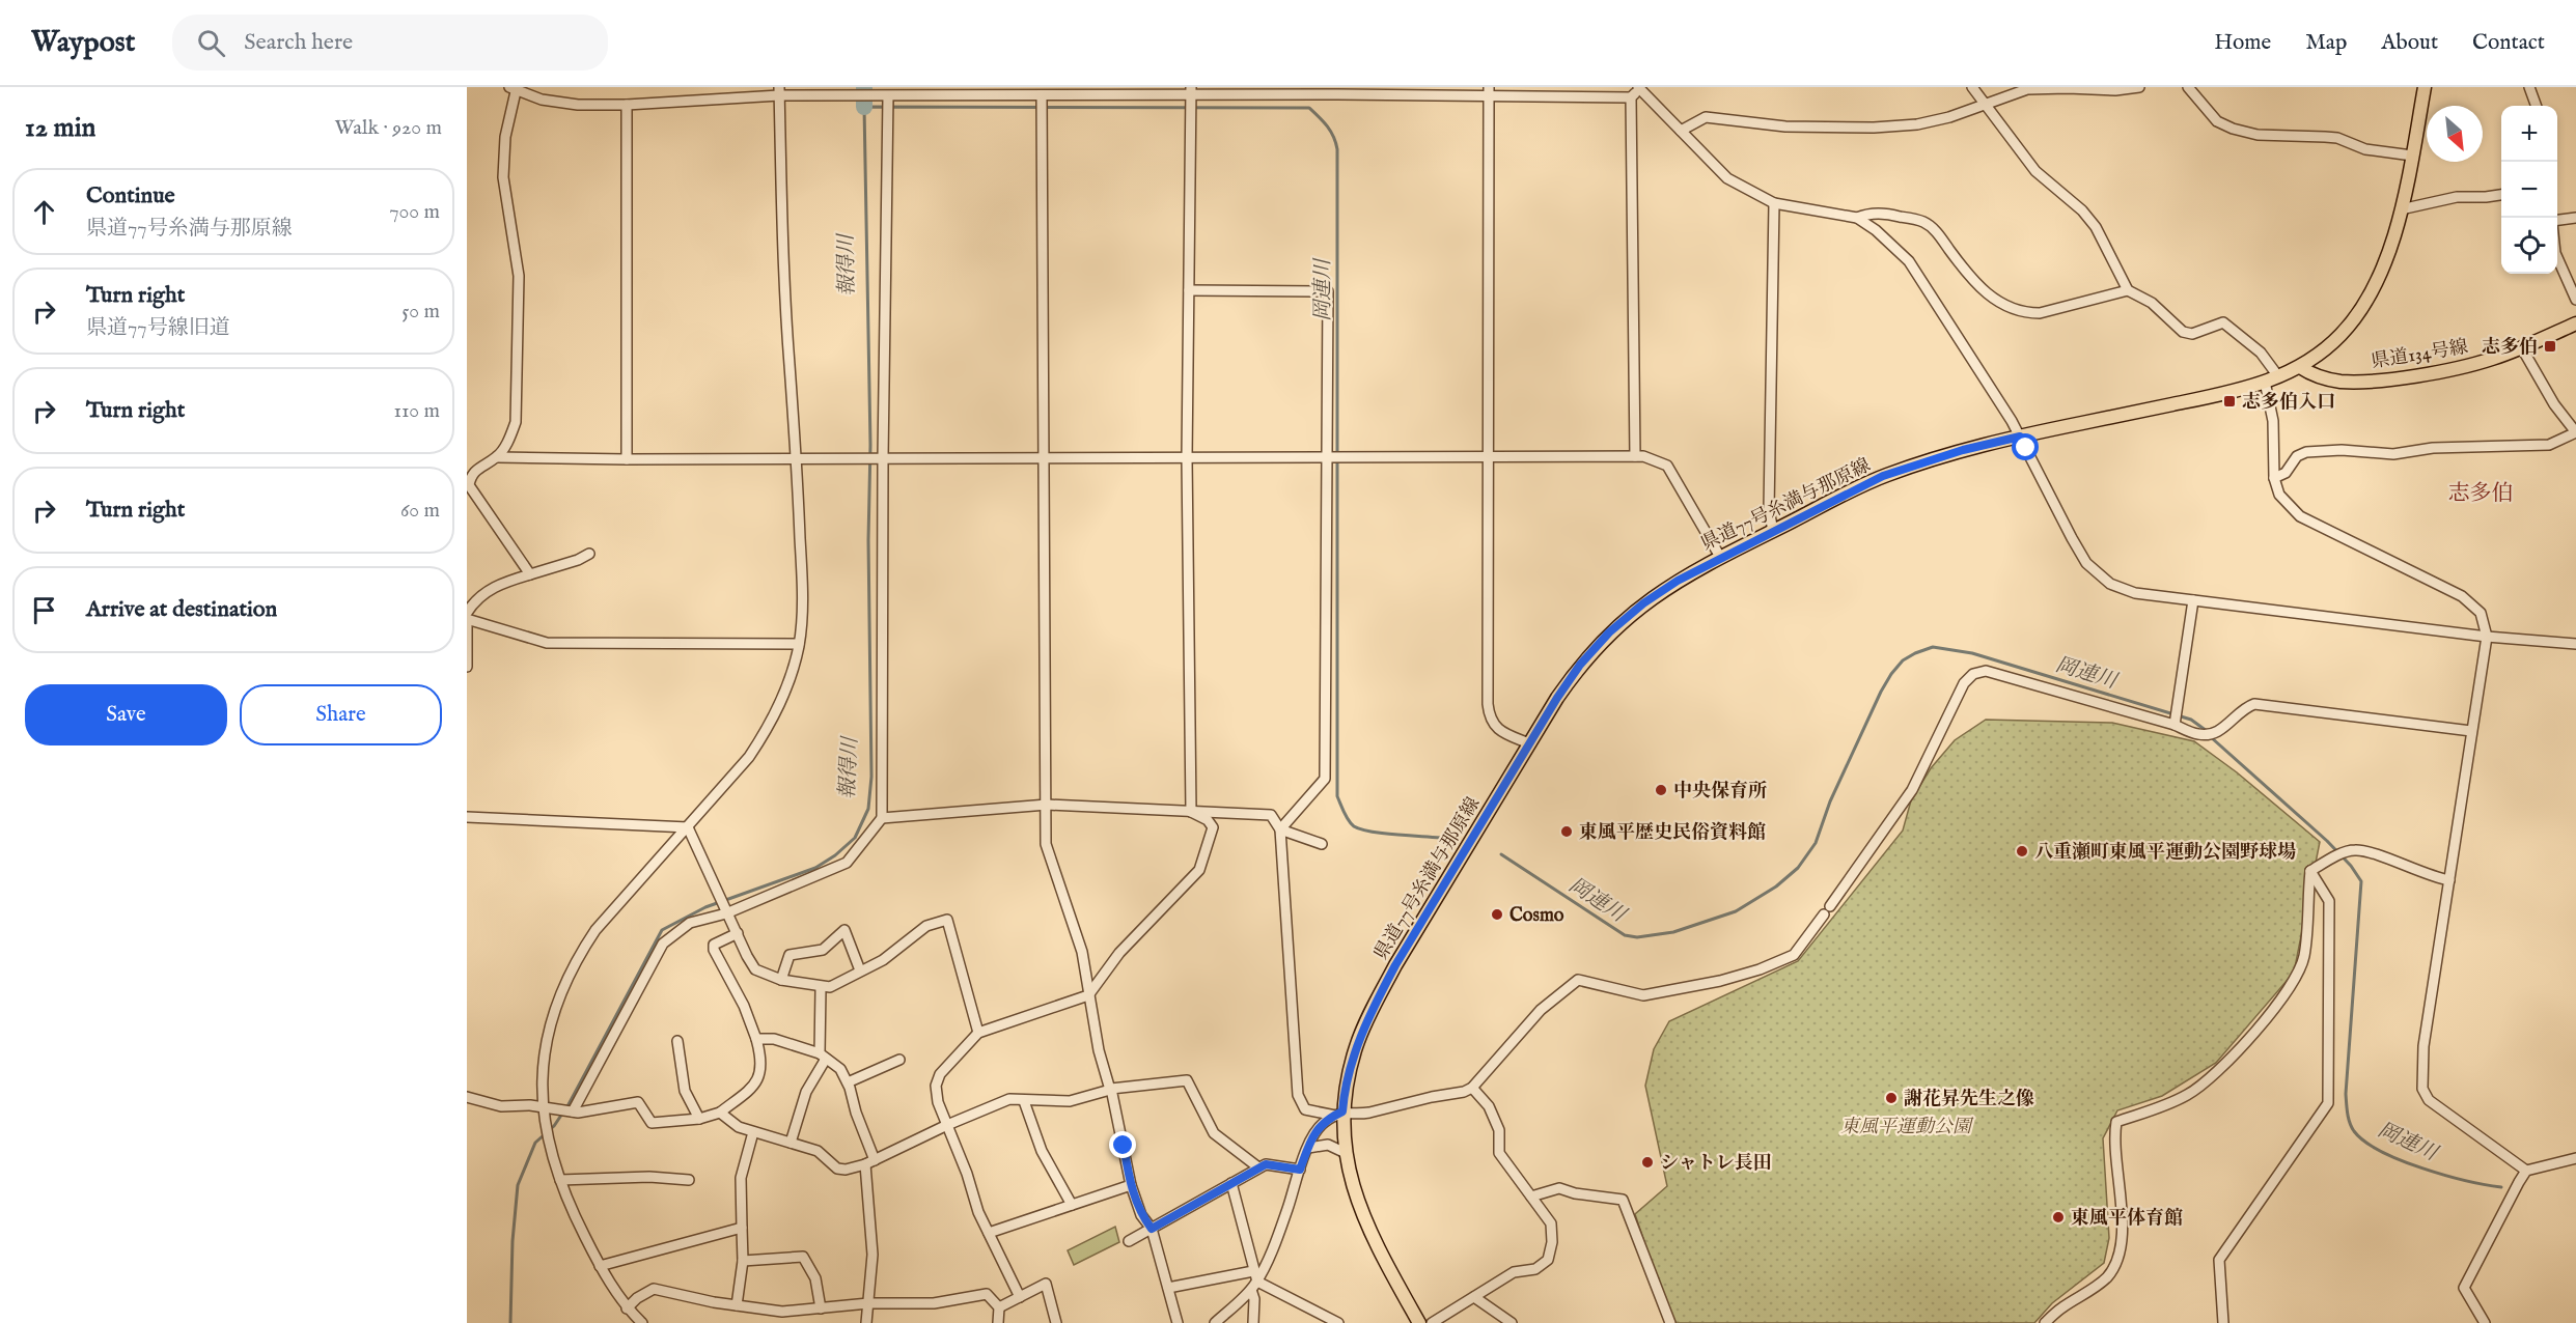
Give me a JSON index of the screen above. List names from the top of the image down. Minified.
{"streets":{"main road":["県道134号線","県道77号糸満与那原線"]},"crossings":[["県道134号線","県道77号糸満与那原線"]],"districts":["志多伯"],"water":["報得川","岡連川"],"parks":["東風平運動公園"],"places":{"transit":["志多伯","志多伯入口"],"other":["中央保育所","東風平歴史民俗資料館","八重瀬町東風平運動公園野球場","Cosmo","謝花昇先生之像","シャトレ長田","東風平体育館"]},"north":"bottom right","page":{"header":"Waypost","search":"Search here","nav":["Home","Map","About","Contact"],"heading":["12 min","Walk · 920 m"],"map_buttons":["+","−"],"list":[["Continue","県道77号糸満与那原線","700 m"],["Turn right","県道77号線旧道","50 m"],["Turn right","110 m"],["Turn right","60 m"],"Arrive at destination"],"buttons":["Save","Share"]}}
